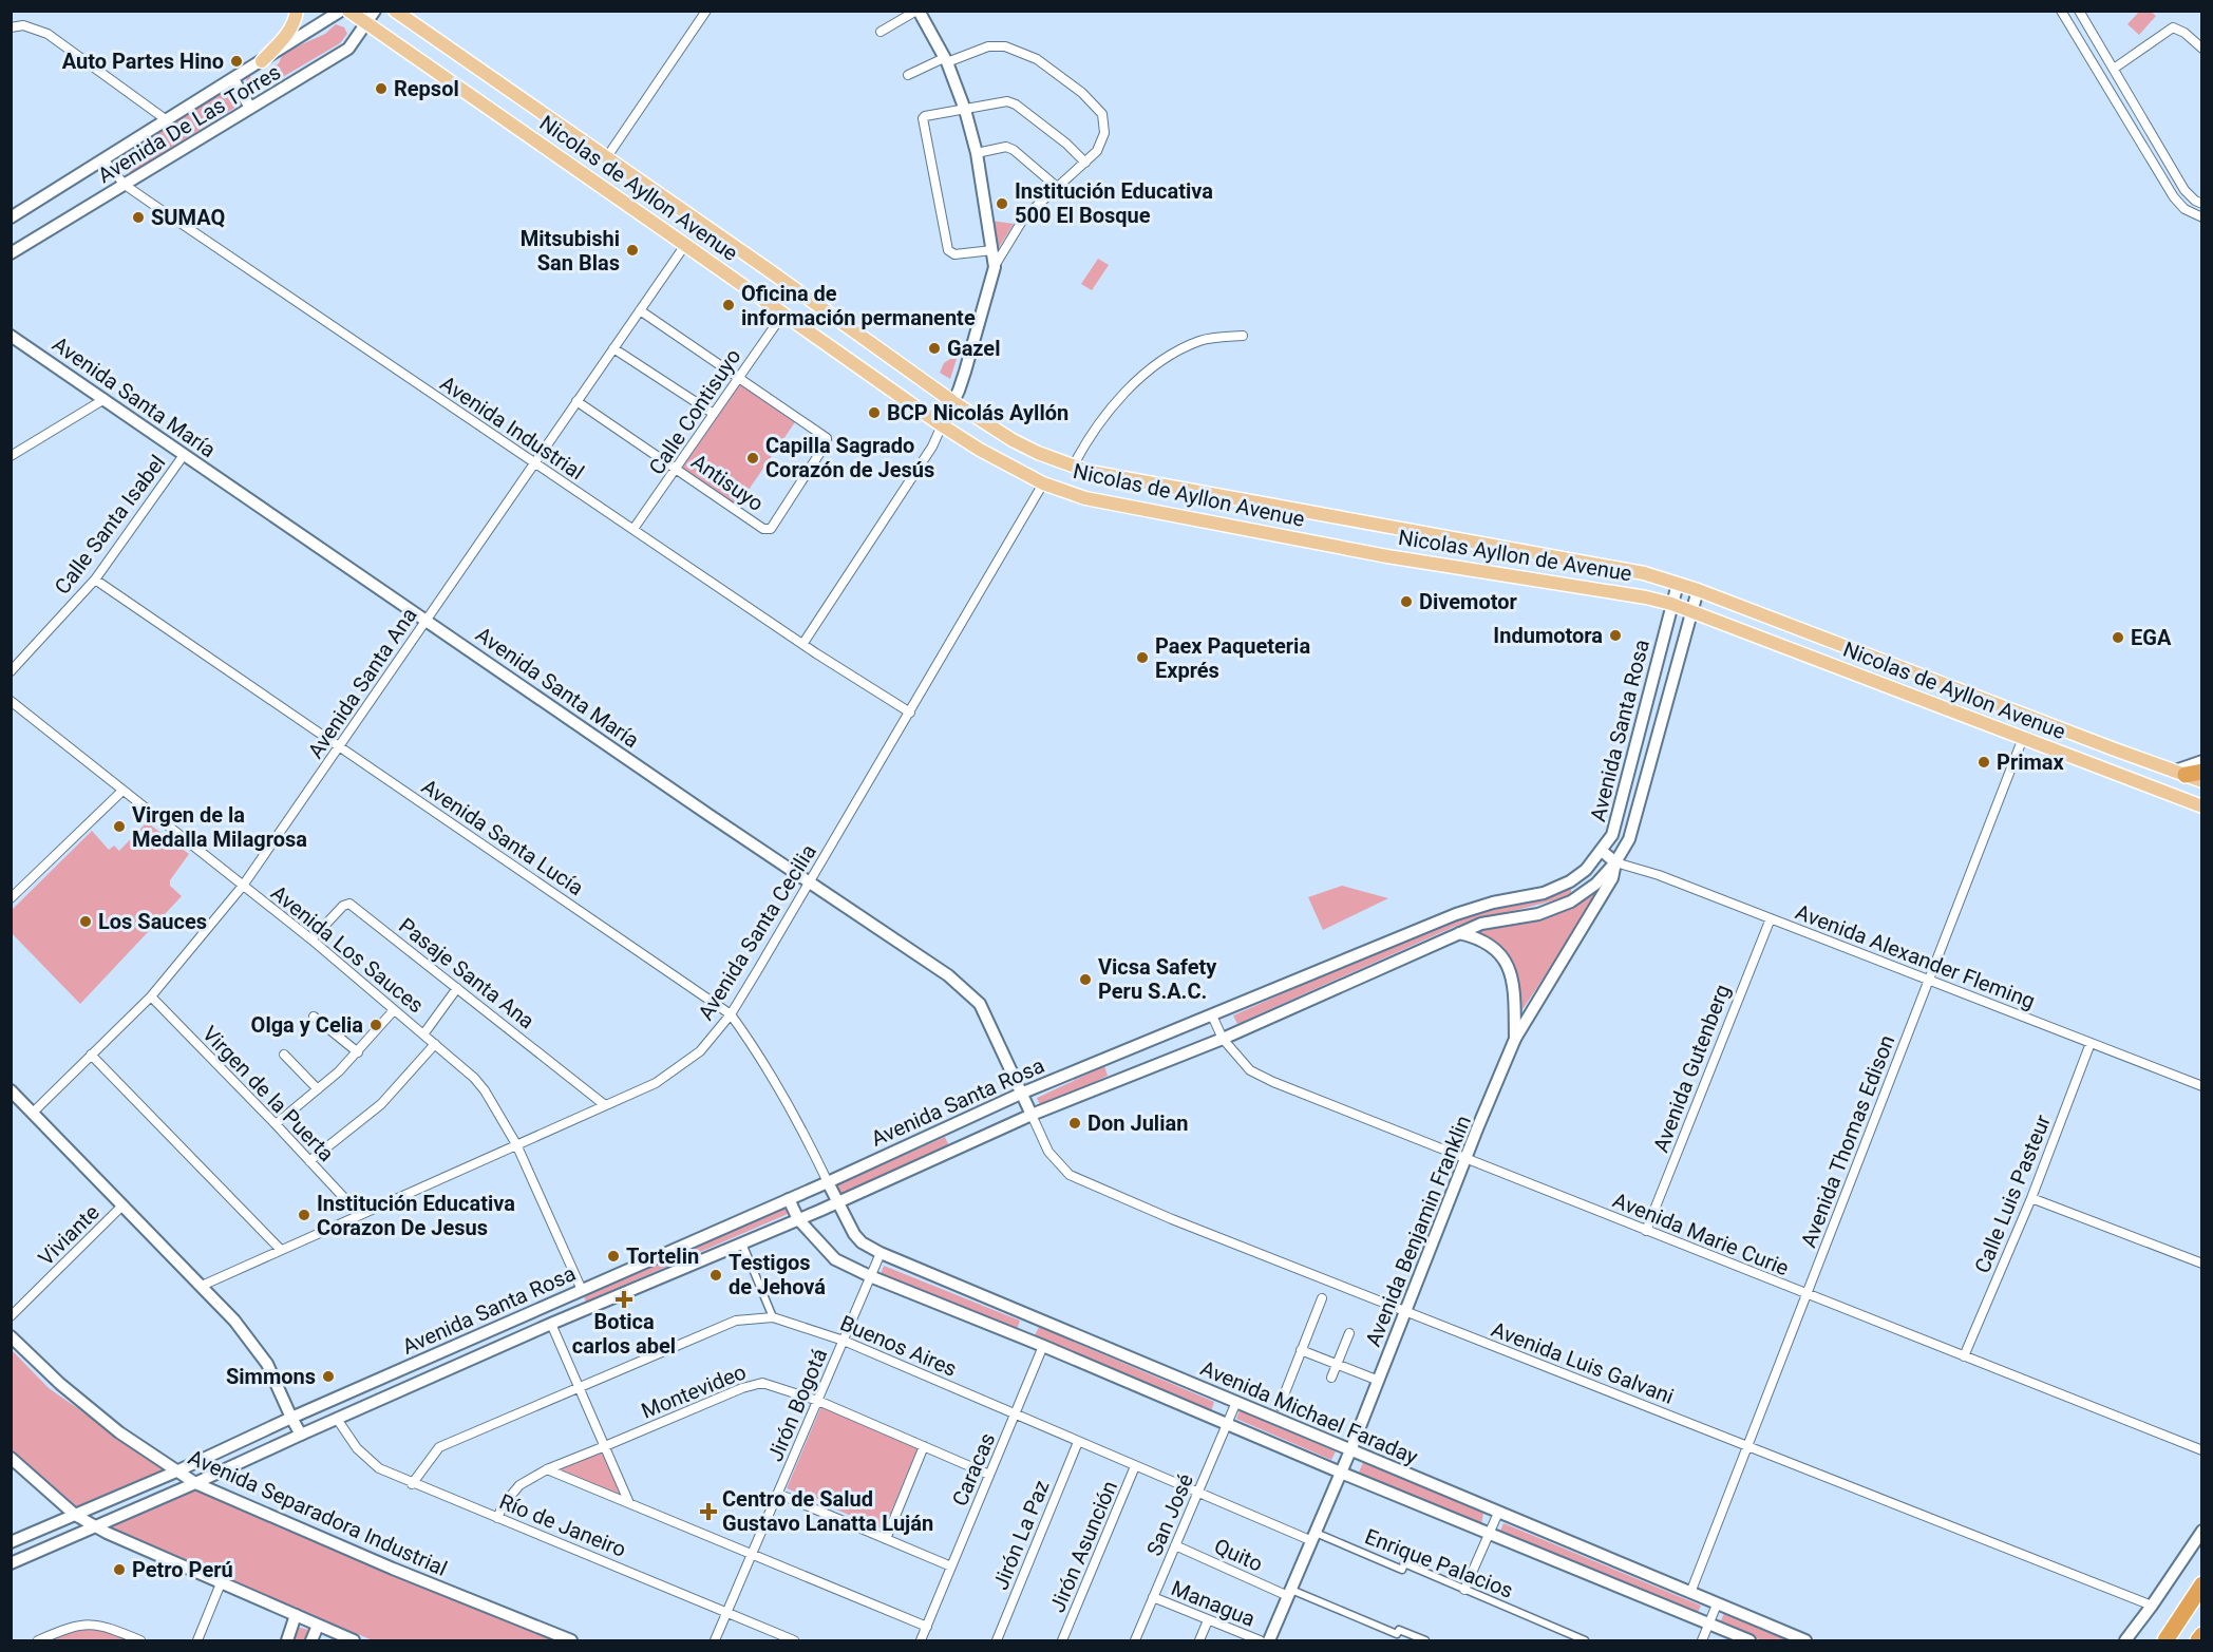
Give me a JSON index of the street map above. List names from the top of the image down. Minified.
{"streets":{"main road":["Avenida De Las Torres","Nicolas de Ayllon Avenue","Avenida Santa María","Nicolas Ayllon de Avenue","Avenida Santa Rosa","Avenida Benjamin Franklin","Avenida Michael Faraday","Avenida Separadora Industrial"],"street":["Calle Contisuyo","Avenida Industrial","Antisuyo","Calle Santa Isabel","Avenida Santa Ana","Avenida Santa Lucía","Avenida Santa Cecilia","Avenida Los Sauces","Avenida Alexander Fleming","Pasaje Santa Ana","Avenida Gutenberg","Virgen de la Puerta","Avenida Thomas Edison","Calle Luis Pasteur","Avenida Marie Curie","Viviante","Buenos Aires","Avenida Luis Galvani","Montevideo","Jirón Bogotá","Caracas","San José","Río de Janeiro","Jirón La Paz","Jirón Asunción","Quito","Enrique Palacios","Managua"]},"crossings":[["Avenida De Las Torres","Nicolas de Ayllon Avenue"],["Avenida De Las Torres","Avenida Industrial"],["Nicolas de Ayllon Avenue","Calle Contisuyo"],["Nicolas de Ayllon Avenue","Nicolas Ayllon de Avenue"],["Nicolas de Ayllon Avenue","Avenida Santa Ana"],["Nicolas de Ayllon Avenue","Avenida Santa Rosa"],["Nicolas de Ayllon Avenue","Avenida Santa Cecilia"],["Nicolas de Ayllon Avenue","Avenida Thomas Edison"],["Avenida Santa María","Calle Santa Isabel"],["Avenida Santa María","Avenida Santa Ana"],["Avenida Santa María","Avenida Santa Rosa"],["Avenida Santa María","Avenida Santa Cecilia"],["Avenida Santa María","Avenida Luis Galvani"],["Calle Contisuyo","Avenida Industrial"],["Calle Contisuyo","Antisuyo"],["Avenida Industrial","Avenida Santa Ana"],["Avenida Industrial","Avenida Santa Cecilia"],["Antisuyo","Avenida Santa Ana"],["Calle Santa Isabel","Avenida Santa Lucía"],["Nicolas Ayllon de Avenue","Avenida Santa Rosa"],["Avenida Santa Ana","Avenida Santa Lucía"],["Avenida Santa Ana","Avenida Los Sauces"],["Avenida Santa Ana","Virgen de la Puerta"],["Avenida Santa Rosa","Avenida Santa Lucía"],["Avenida Santa Rosa","Avenida Los Sauces"],["Avenida Santa Rosa","Avenida Alexander Fleming"],["Avenida Santa Rosa","Avenida Benjamin Franklin"],["Avenida Santa Rosa","Avenida Marie Curie"],["Avenida Santa Rosa","Avenida Luis Galvani"],["Avenida Santa Rosa","Avenida Michael Faraday"],["Avenida Santa Rosa","Avenida Separadora Industrial"],["Avenida Santa Rosa","Río de Janeiro"],["Avenida Santa Lucía","Avenida Santa Cecilia"],["Avenida Santa Lucía","Avenida Michael Faraday"],["Avenida Santa Cecilia","Avenida Los Sauces"],["Avenida Santa Cecilia","Pasaje Santa Ana"],["Avenida Santa Cecilia","Virgen de la Puerta"],["Avenida Los Sauces","Pasaje Santa Ana"],["Avenida Alexander Fleming","Avenida Gutenberg"],["Avenida Alexander Fleming","Avenida Thomas Edison"],["Avenida Alexander Fleming","Calle Luis Pasteur"],["Avenida Alexander Fleming","Avenida Benjamin Franklin"],["Avenida Gutenberg","Avenida Marie Curie"],["Avenida Thomas Edison","Avenida Marie Curie"],["Avenida Thomas Edison","Avenida Luis Galvani"],["Avenida Thomas Edison","Avenida Michael Faraday"],["Calle Luis Pasteur","Avenida Marie Curie"],["Avenida Benjamin Franklin","Avenida Marie Curie"],["Avenida Benjamin Franklin","Buenos Aires"],["Avenida Benjamin Franklin","Avenida Luis Galvani"],["Avenida Benjamin Franklin","Avenida Michael Faraday"],["Avenida Benjamin Franklin","Quito"],["Avenida Benjamin Franklin","Enrique Palacios"],["Buenos Aires","Jirón Bogotá"],["Buenos Aires","Caracas"],["Buenos Aires","San José"],["Buenos Aires","Río de Janeiro"],["Buenos Aires","Jirón La Paz"],["Buenos Aires","Jirón Asunción"],["Buenos Aires","Enrique Palacios"],["Montevideo","Jirón Bogotá"],["Montevideo","Caracas"],["Montevideo","Río de Janeiro"],["Jirón Bogotá","Avenida Michael Faraday"],["Jirón Bogotá","Río de Janeiro"],["Avenida Michael Faraday","Caracas"],["Avenida Michael Faraday","San José"],["San José","Quito"],["San José","Managua"]],"places":{"other":["Auto Partes Hino","Repsol","Institución Educativa 500 El Bosque","SUMAQ","Mitsubishi San Blas","Oficina de información permanente","Gazel","BCP Nicolás Ayllón","Capilla Sagrado Corazón de Jesús","Divemotor","Indumotora","EGA","Paex Paqueteria Exprés","Primax","Virgen de la Medalla Milagrosa","Los Sauces","Vicsa Safety Peru S.A.C.","Olga y Celia","Don Julian","Institución Educativa Corazon De Jesus","Tortelin","Testigos de Jehová","Simmons","Petro Perú"],"health":["Botica carlos abel","Centro de Salud Gustavo Lanatta Luján"]}}
